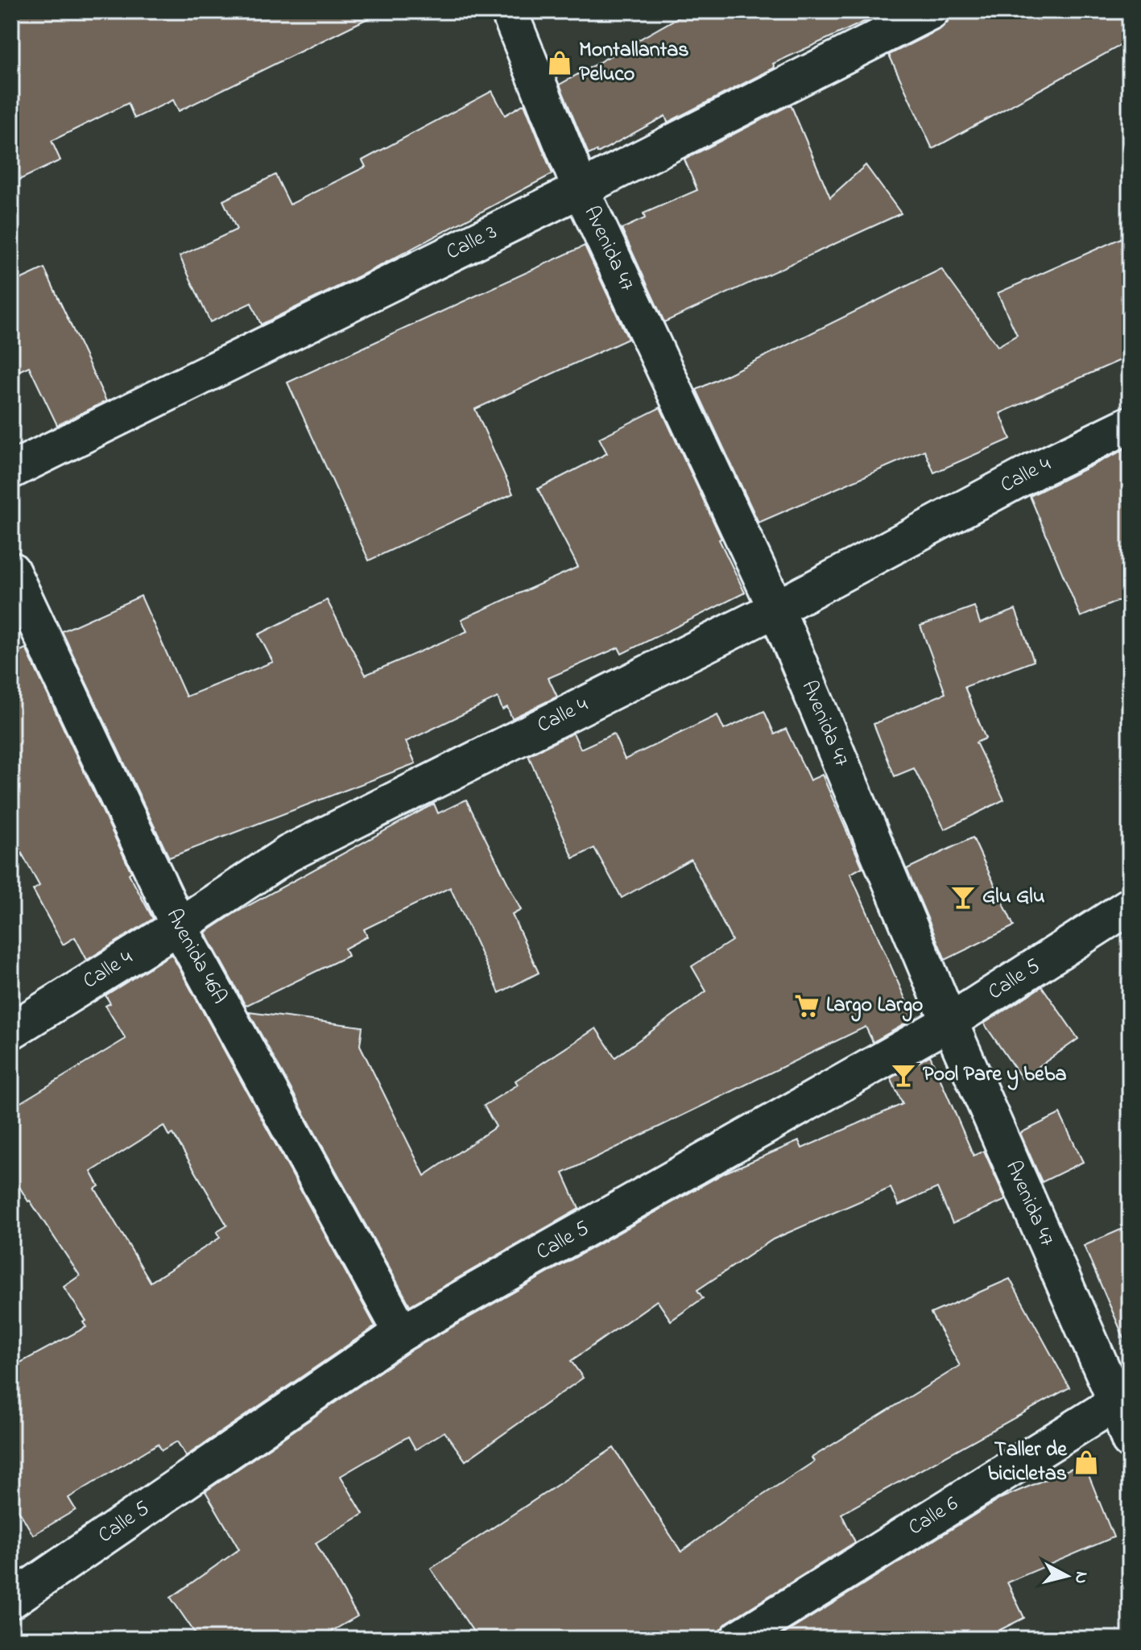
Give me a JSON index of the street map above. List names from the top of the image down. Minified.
{"streets":{"street":["Calle 3","Avenida 47","Calle 4","Avenida 46A","Calle 5","Calle 6"]},"crossings":[["Calle 3","Avenida 47"],["Avenida 47","Calle 4"],["Avenida 47","Calle 5"],["Avenida 47","Calle 6"],["Calle 4","Avenida 46A"],["Avenida 46A","Calle 5"]],"places":{"shop":["Montallantas Peluco","Taller de bicicletas"],"bar":["Glu Glu","Pool Pare y beba"],"supermarket":["Largo Largo"]},"north":"right"}
